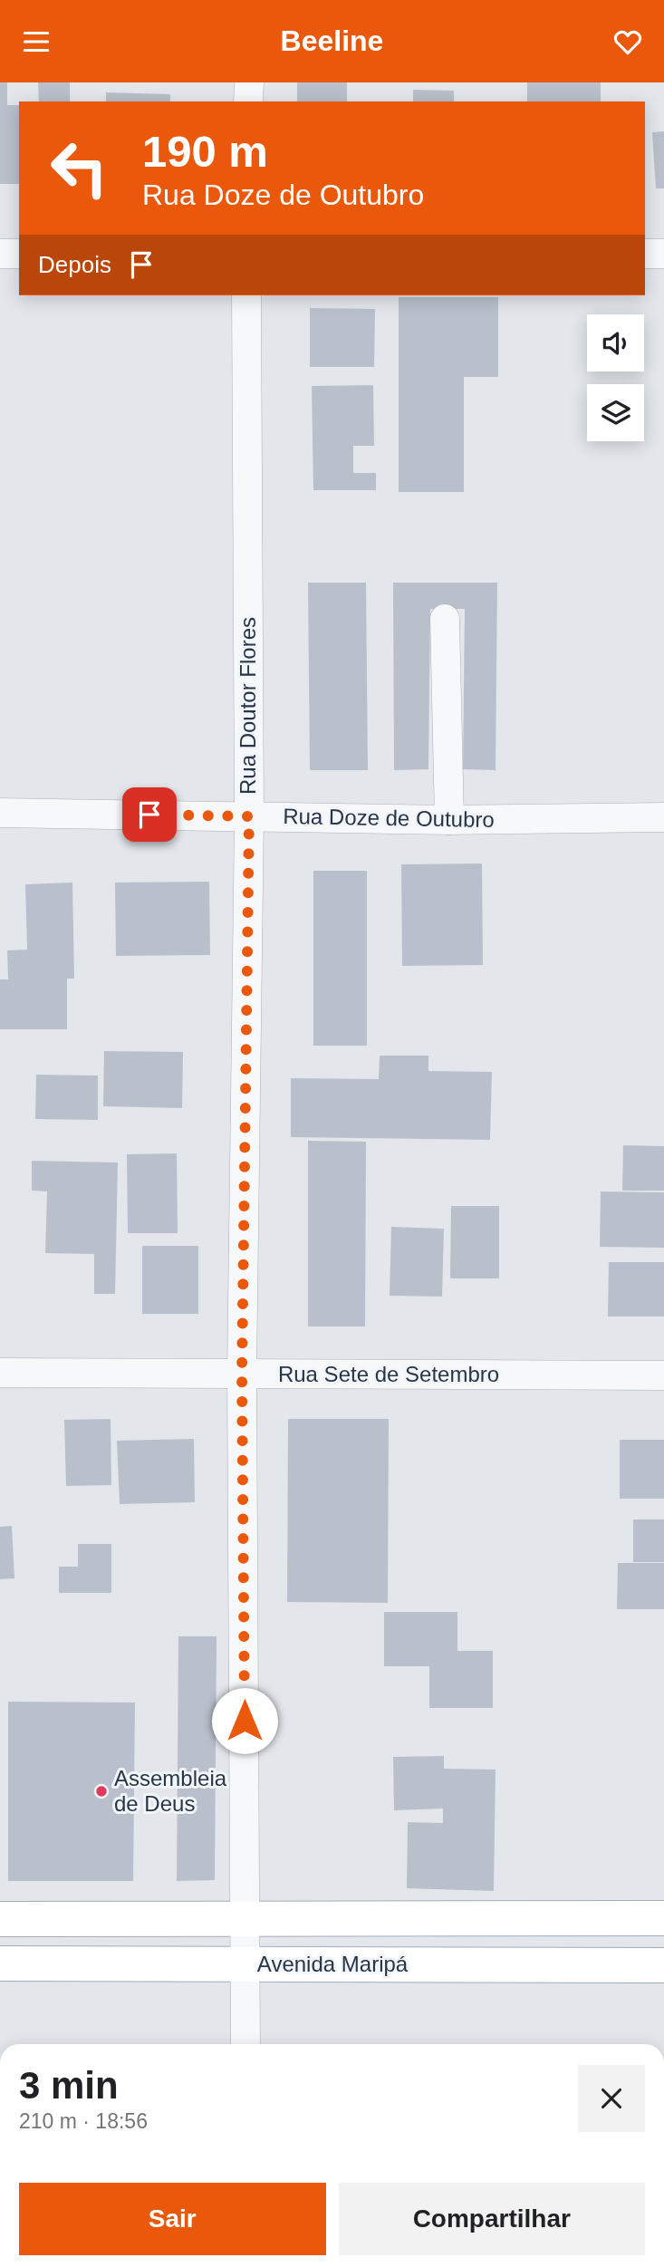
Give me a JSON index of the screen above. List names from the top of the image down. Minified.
{"streets":{"main road":["Avenida Maripá"],"street":["Rua Doutor Flores","Rua Doze de Outubro","Rua Sete de Setembro"]},"crossings":[["Rua Doutor Flores","Rua Doze de Outubro"],["Rua Doutor Flores","Rua Sete de Setembro"],["Rua Doutor Flores","Avenida Maripá"]],"places":["Assembleia de Deus"],"page":{"header":"Beeline","turn":["190 m","Rua Doze de Outubro"],"then":"Depois","heading":["3 min","210 m · 18:56"],"buttons":["Sair","Compartilhar"]}}
